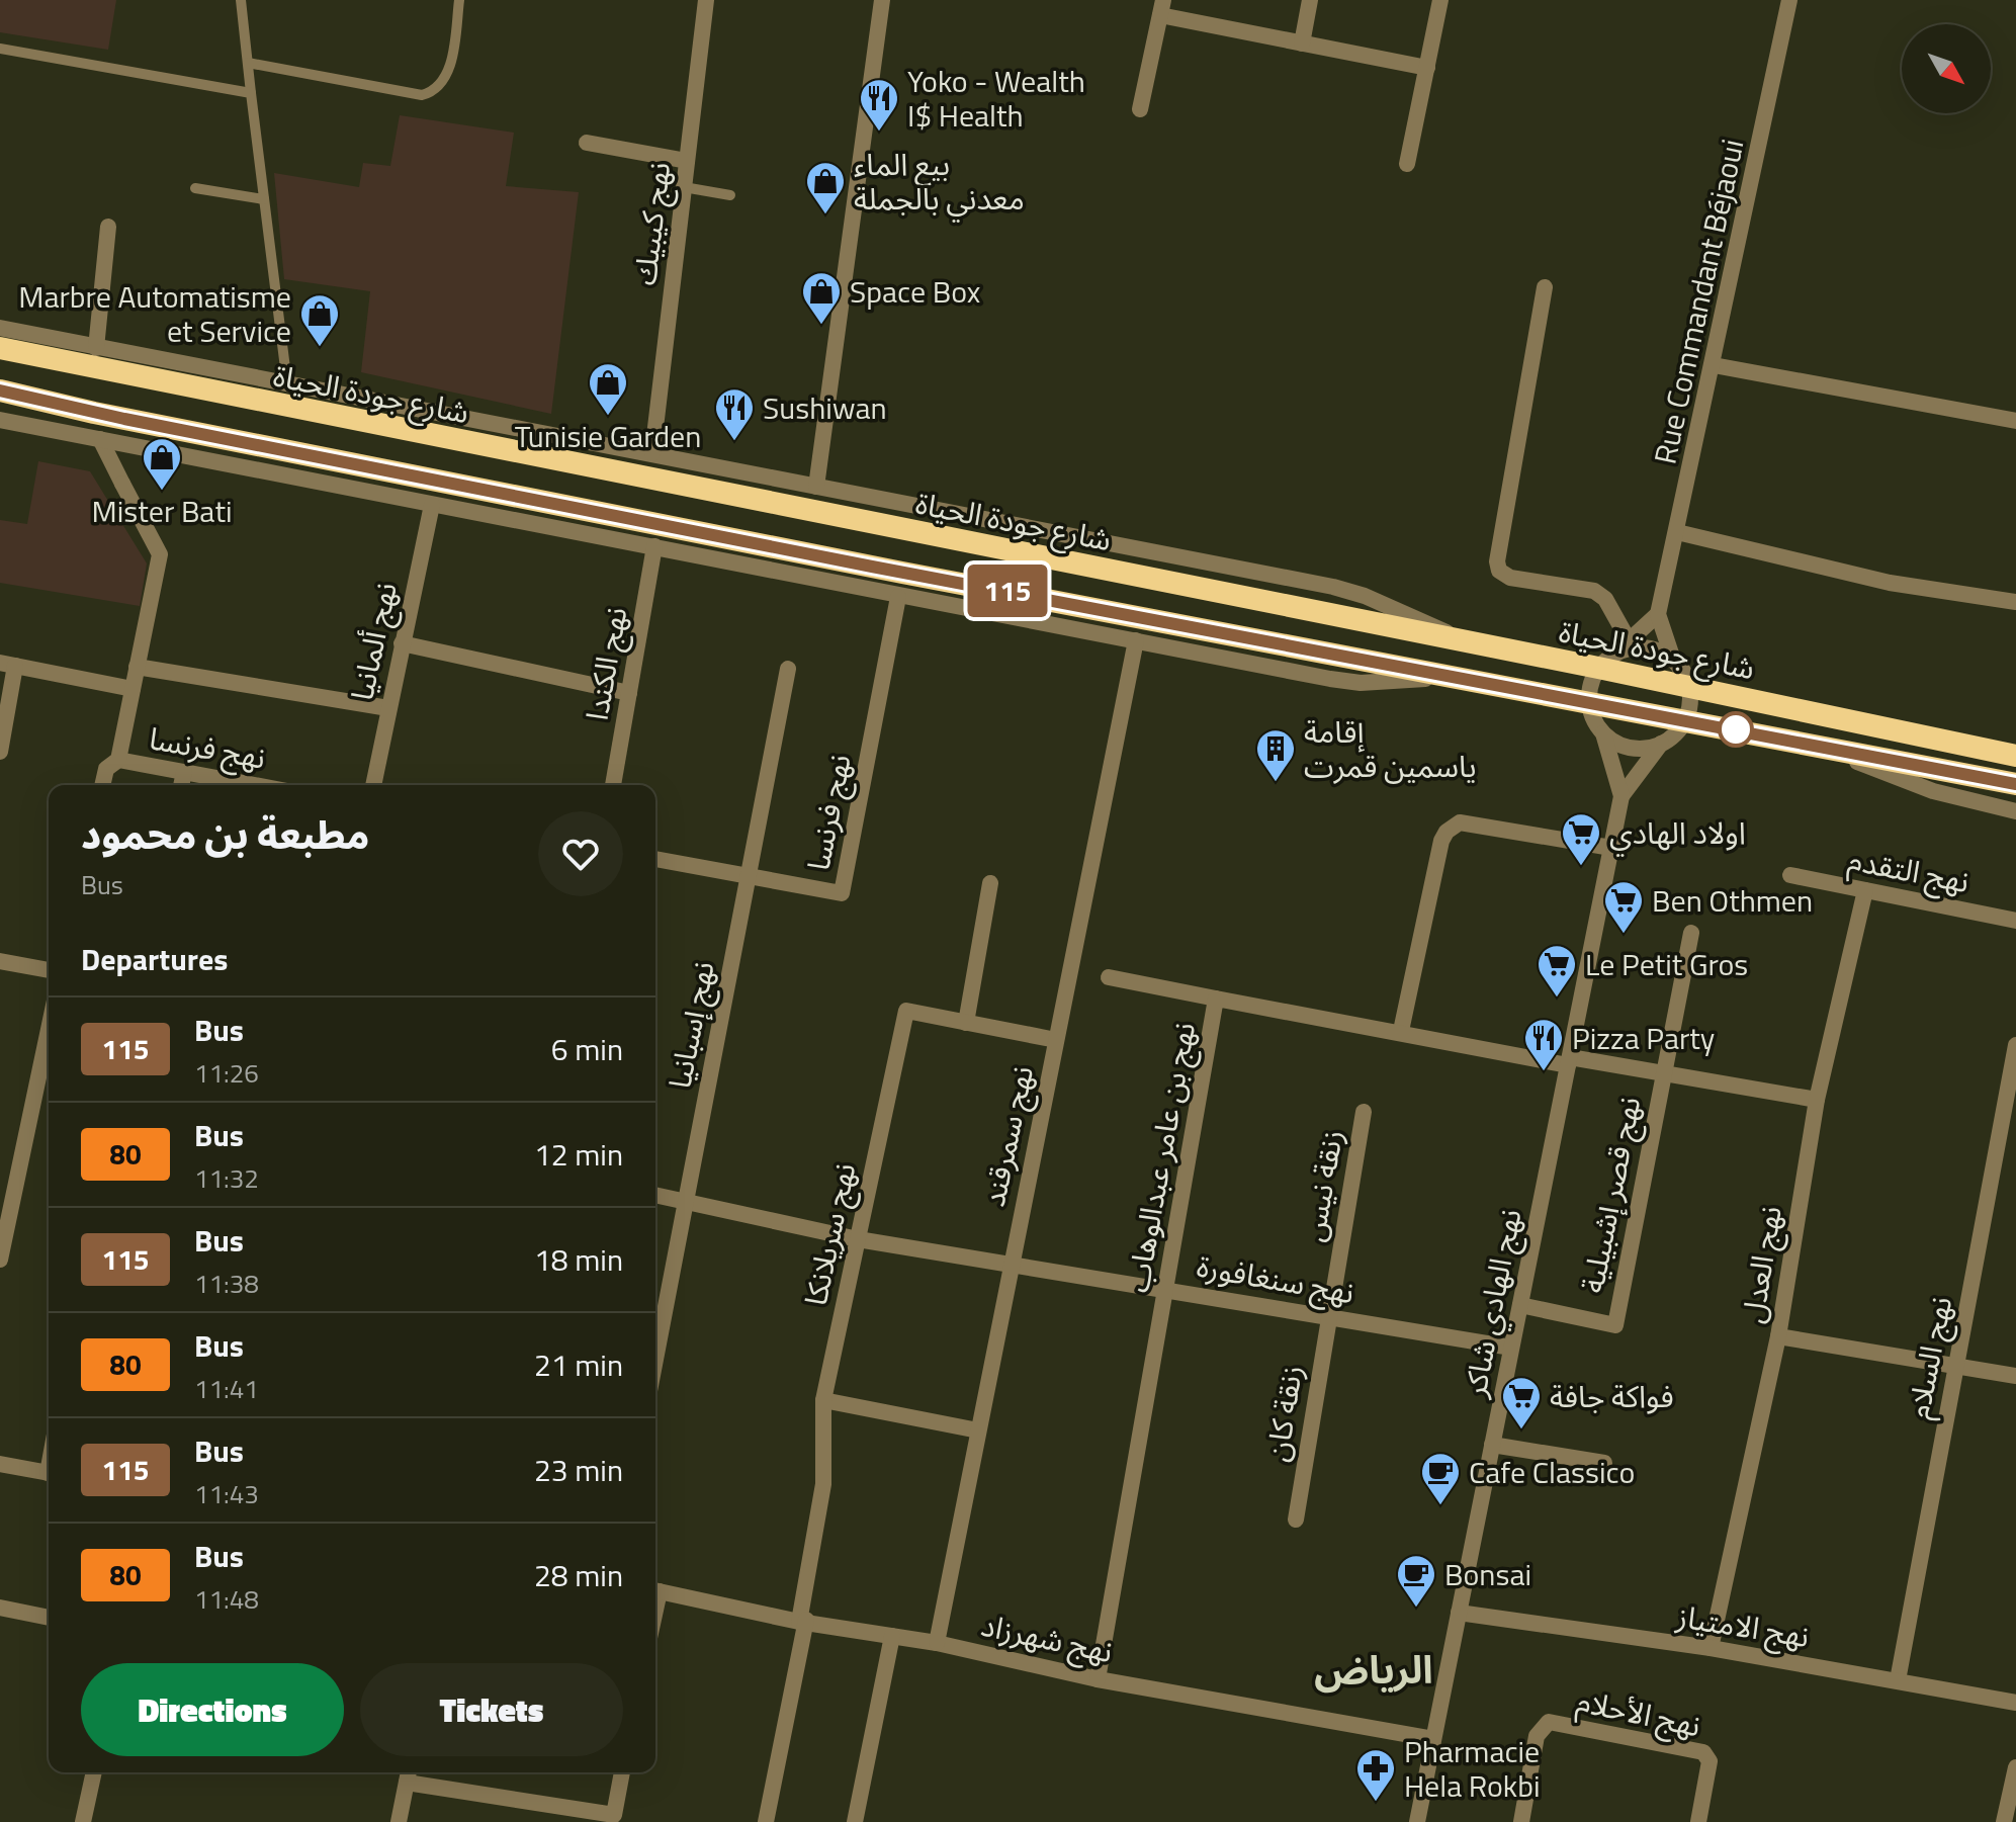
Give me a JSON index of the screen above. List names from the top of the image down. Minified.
{"streets":{"highway":["شارع جودة الحياة"],"street":["نهج كيبيك","Rue Commandant Béjaoui","نهج ألمانيا","نهج الكندا","نهج فرنسا","نهج التقدم","نهج إسبانيا","نهج سمرقند","نهج بن عامر عبدالوهاب","زنقة نيس","نهج قصر إشبيلية","نهج سريلانكا","نهج العدل","نهج سنغافورة","نهج الهادي شاكر","نهج السلام","زنقة كان","نهج الامتياز","نهج شهرزاد","نهج الأحلام"]},"crossings":[["نهج فرنسا","نهج إسبانيا"],["نهج التقدم","نهج العدل"],["نهج إسبانيا","نهج سنغافورة"],["نهج سمرقند","نهج سريلانكا"],["نهج سمرقند","نهج سنغافورة"],["نهج سمرقند","نهج شهرزاد"],["نهج بن عامر عبدالوهاب","نهج قصر إشبيلية"],["نهج بن عامر عبدالوهاب","نهج العدل"],["نهج بن عامر عبدالوهاب","نهج سنغافورة"],["نهج بن عامر عبدالوهاب","نهج الهادي شاكر"],["نهج بن عامر عبدالوهاب","نهج شهرزاد"],["زنقة نيس","نهج سنغافورة"],["زنقة نيس","زنقة كان"],["نهج قصر إشبيلية","نهج الهادي شاكر"],["نهج سريلانكا","نهج سنغافورة"],["نهج سريلانكا","نهج شهرزاد"],["نهج العدل","نهج الامتياز"],["نهج سنغافورة","نهج الهادي شاكر"],["نهج سنغافورة","زنقة كان"],["نهج الهادي شاكر","نهج الامتياز"],["نهج الهادي شاكر","نهج شهرزاد"],["نهج السلام","نهج الامتياز"]],"districts":["الرياض"],"places":{"restaurant":["Yoko - Wealth I$ Health","Sushiwan","Pizza Party"],"shop":["بيع الماء معدني بالجملة","Space Box","Marbre Automatisme et Service","Tunisie Garden","Mister Bati"],"building":["إقامة ياسمين قمرت"],"supermarket":["اولاد الهادي","Ben Othmen","Le Petit Gros","فواكة جافة"],"cafe":["Cafe Classico","Bonsai"],"pharmacy":["Pharmacie Hela Rokbi"]},"lines":["bus line 115"],"north":"bottom right","page":{"on_map":"115","heading":[["مطبعة بن محمود","Bus"],"Departures"],"list":[{"mark":"115","name":"Bus","note":"11:26","value":"6 min"},{"mark":"80","name":"Bus","note":"11:32","value":"12 min"},{"mark":"115","name":"Bus","note":"11:38","value":"18 min"},{"mark":"80","name":"Bus","note":"11:41","value":"21 min"},{"mark":"115","name":"Bus","note":"11:43","value":"23 min"},{"mark":"80","name":"Bus","note":"11:48","value":"28 min"}],"buttons":["Directions","Tickets"]}}
